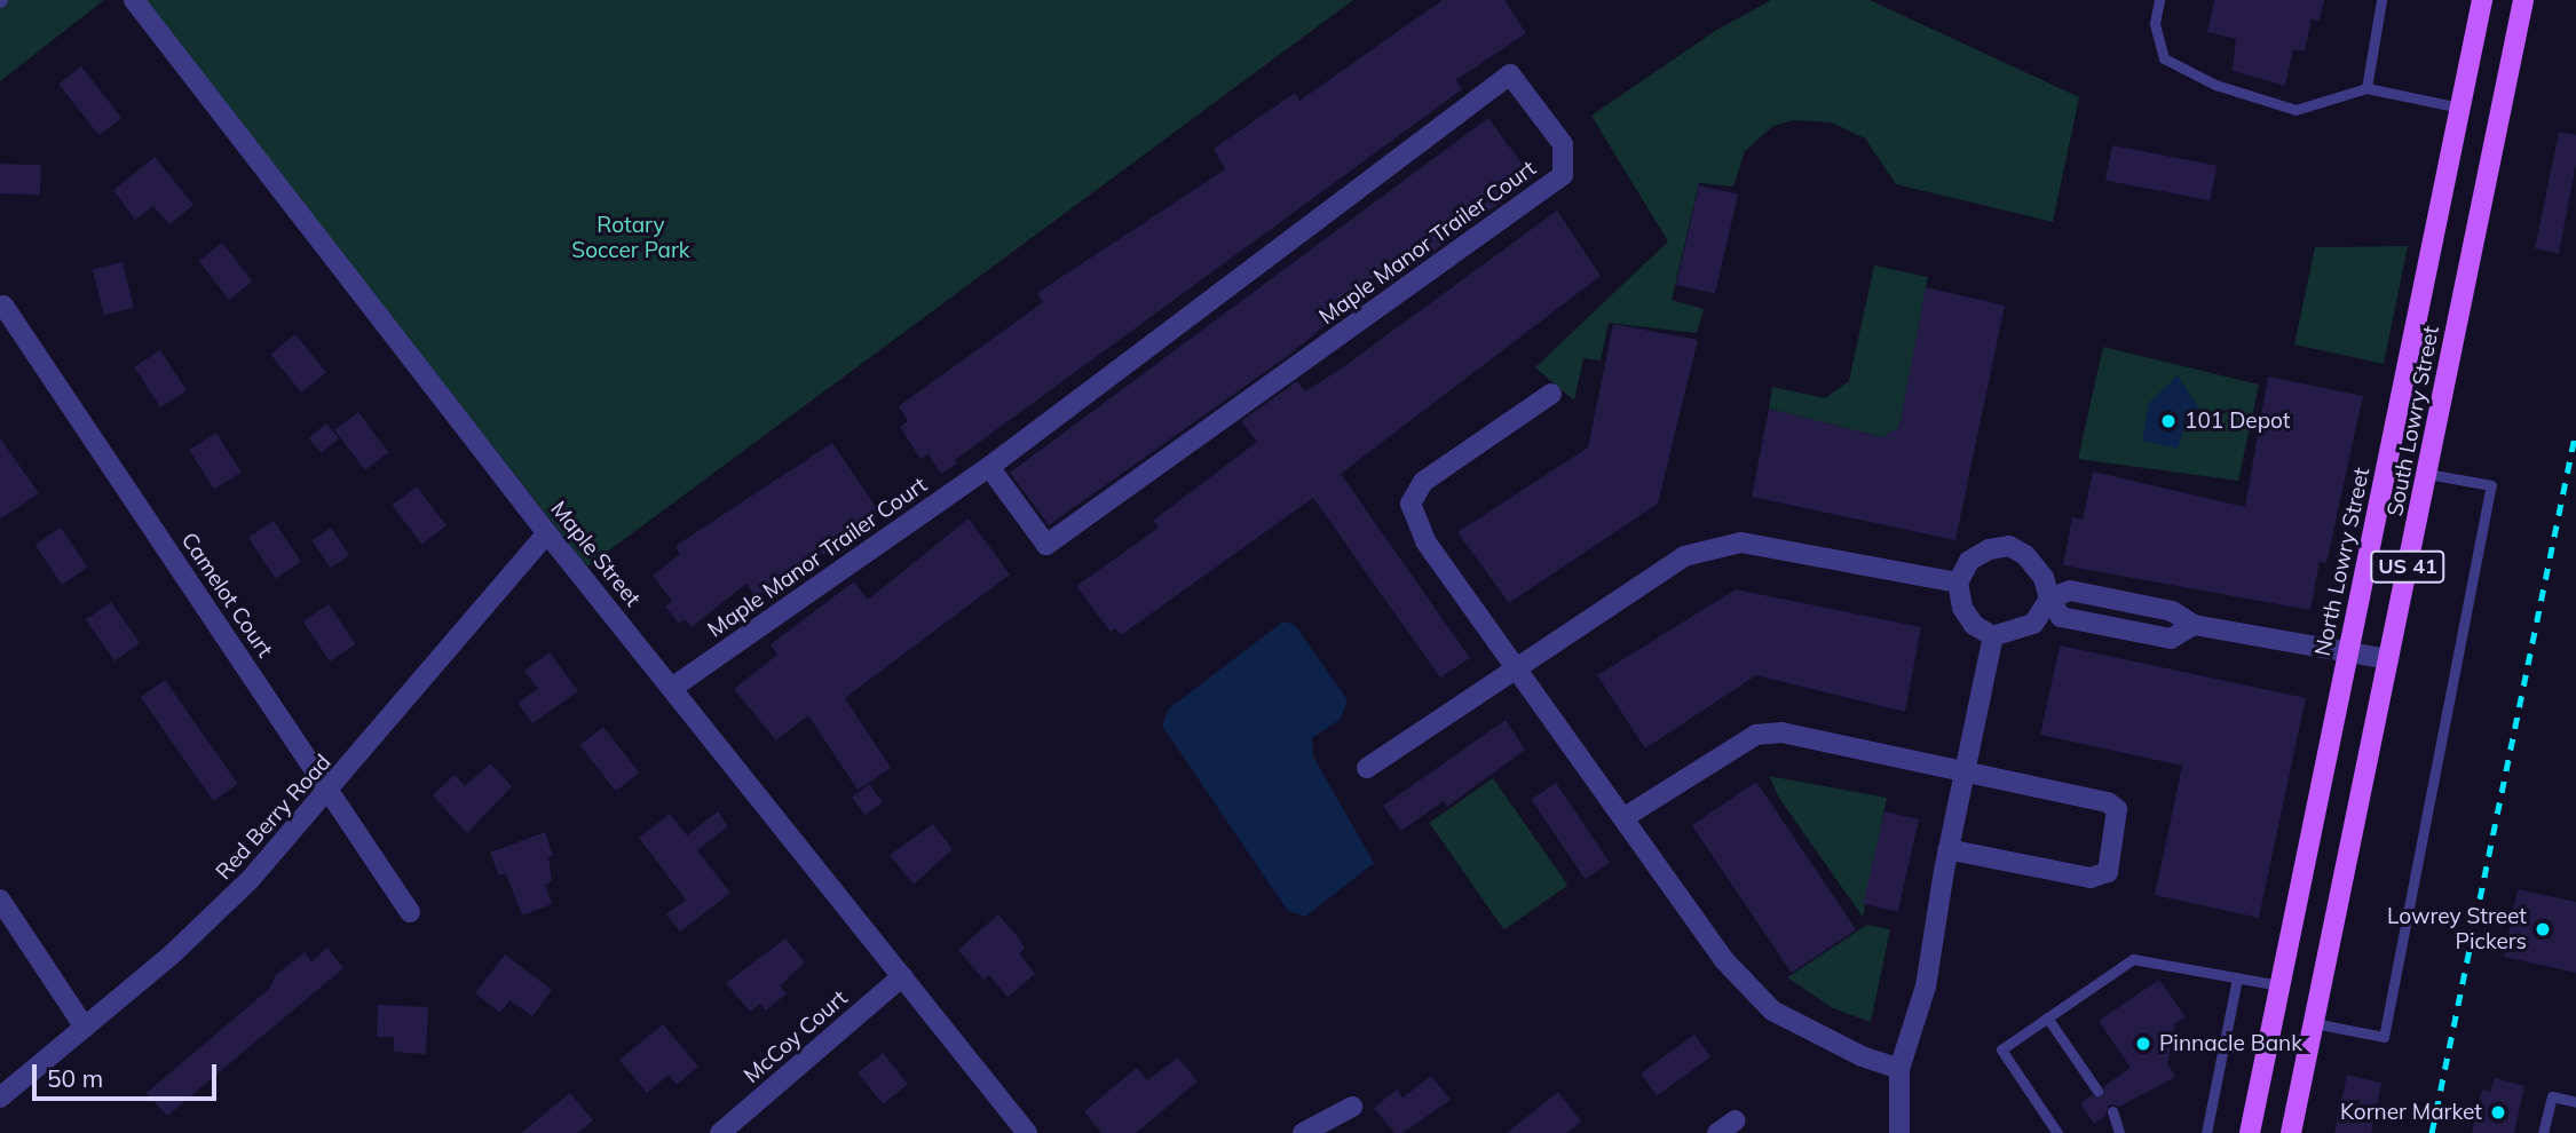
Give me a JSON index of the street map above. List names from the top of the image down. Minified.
{"streets":{"main road":["South Lowry Street","North Lowry Street","US 41"],"street":["Maple Manor Trailer Court","Maple Street","Camelot Court","Red Berry Road","McCoy Court"]},"crossings":[["Maple Manor Trailer Court","Maple Street"],["Maple Street","Red Berry Road"],["Maple Street","McCoy Court"],["Camelot Court","Red Berry Road"]],"parks":["Rotary Soccer Park"],"places":["101 Depot","Lowrey Street Pickers","Pinnacle Bank","Korner Market"],"scale_bar":"50 m"}
